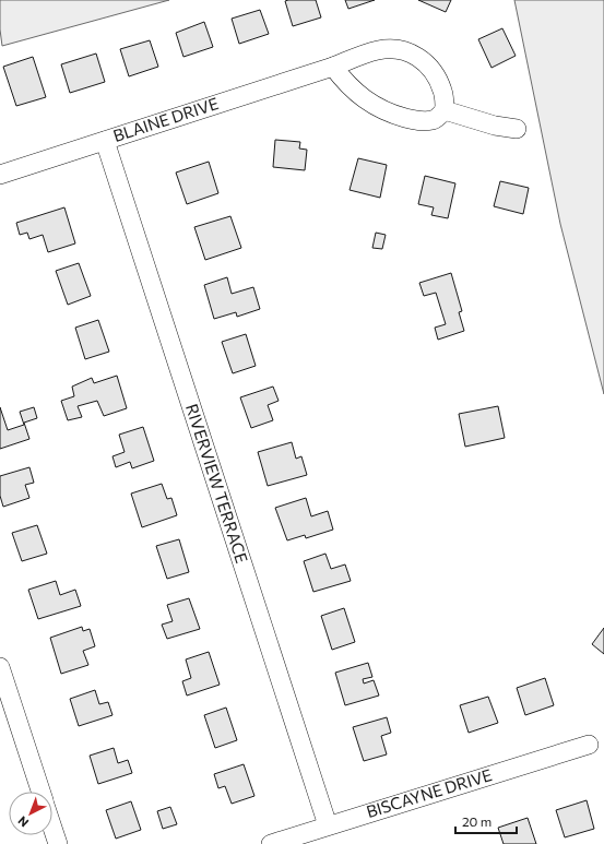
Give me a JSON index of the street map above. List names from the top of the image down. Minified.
{"streets":{"street":["BLAINE DRIVE","RIVERVIEW TERRACE","BISCAYNE DRIVE"]},"crossings":[["BLAINE DRIVE","RIVERVIEW TERRACE"],["RIVERVIEW TERRACE","BISCAYNE DRIVE"]],"scale_bar":"20 m","north":"bottom left"}
